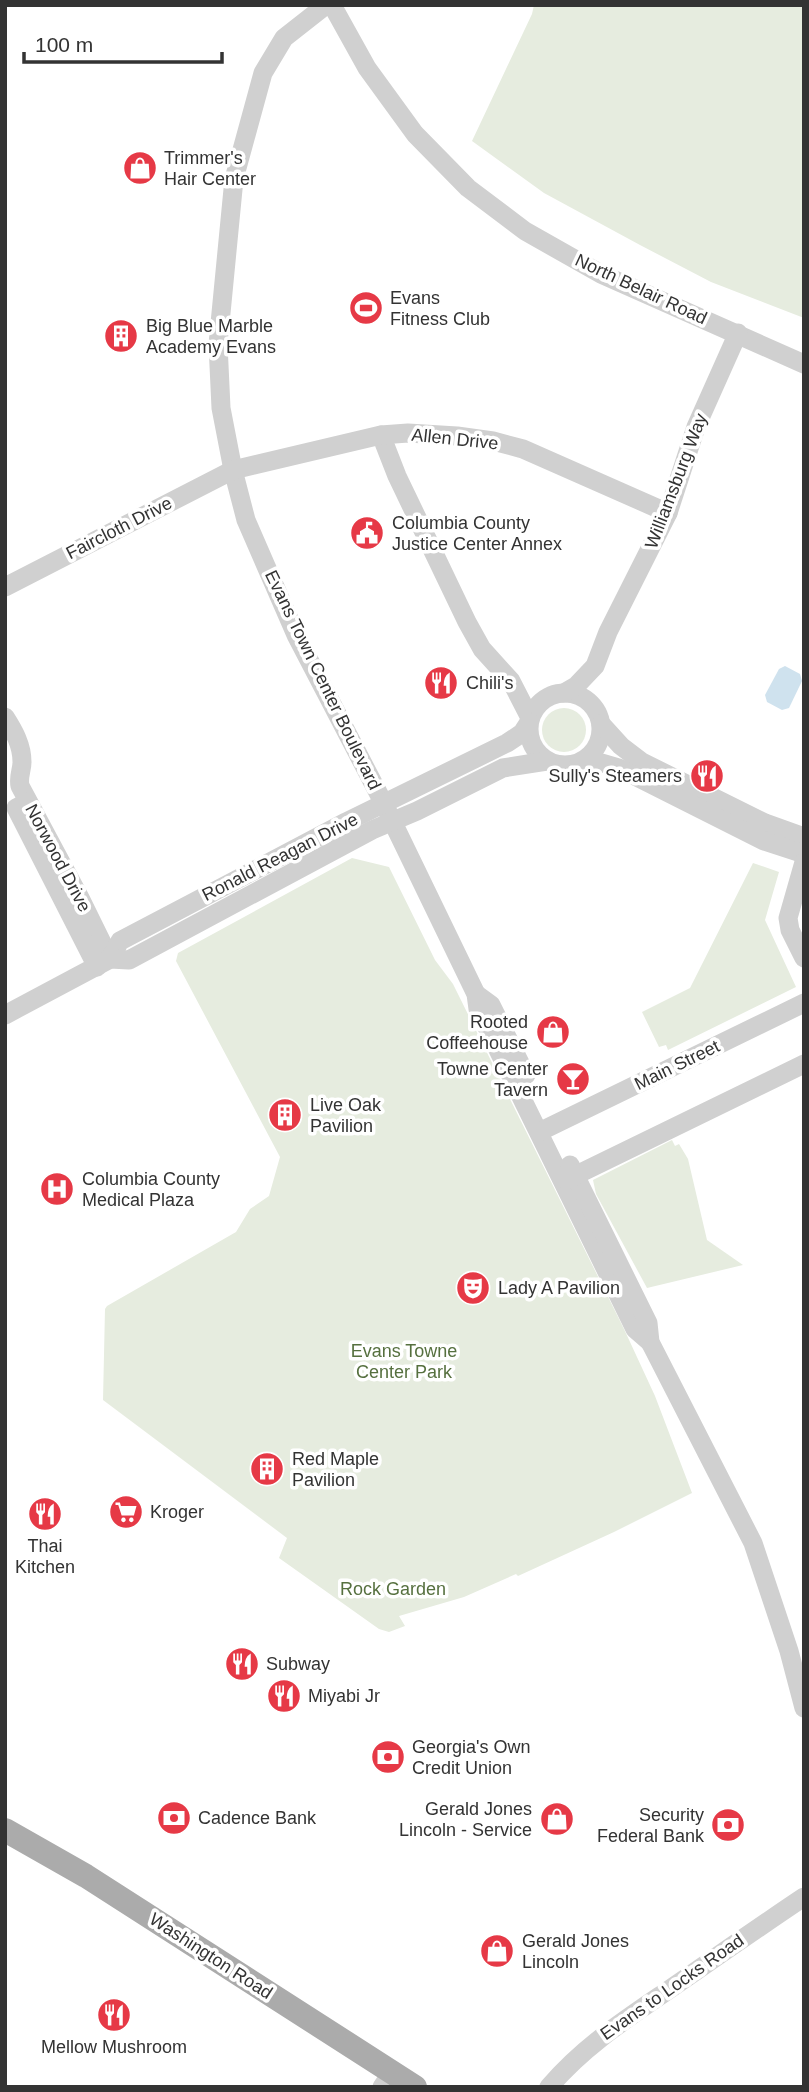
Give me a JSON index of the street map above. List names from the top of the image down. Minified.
{"streets":{"main road":["Washington Road"],"street":["North Belair Road","Allen Drive","Williamsburg Way","Faircloth Drive","Evans Town Center Boulevard","Ronald Reagan Drive","Norwood Drive","Main Street","Evans to Locks Road"]},"crossings":[["North Belair Road","Williamsburg Way"],["Allen Drive","Williamsburg Way"],["Allen Drive","Faircloth Drive"],["Allen Drive","Evans Town Center Boulevard"],["Williamsburg Way","Ronald Reagan Drive"],["Faircloth Drive","Evans Town Center Boulevard"],["Evans Town Center Boulevard","Ronald Reagan Drive"],["Evans Town Center Boulevard","Main Street"],["Ronald Reagan Drive","Norwood Drive"]],"parks":["Evans Towne Center Park","Rock Garden"],"places":{"shop":["Trimmer's Hair Center","Rooted Coffeehouse","Gerald Jones Lincoln - Service","Gerald Jones Lincoln"],"sports":["Evans Fitness Club"],"building":["Big Blue Marble Academy Evans","Live Oak Pavilion","Red Maple Pavilion"],"public building":["Columbia County Justice Center Annex"],"restaurant":["Chili's","Sully's Steamers","Thai Kitchen","Subway","Miyabi Jr","Mellow Mushroom"],"bar":["Towne Center Tavern"],"hospital":["Columbia County Medical Plaza"],"theatre":["Lady A Pavilion"],"supermarket":["Kroger"],"bank":["Georgia's Own Credit Union","Cadence Bank","Security Federal Bank"]},"scale_bar":"100 m"}
